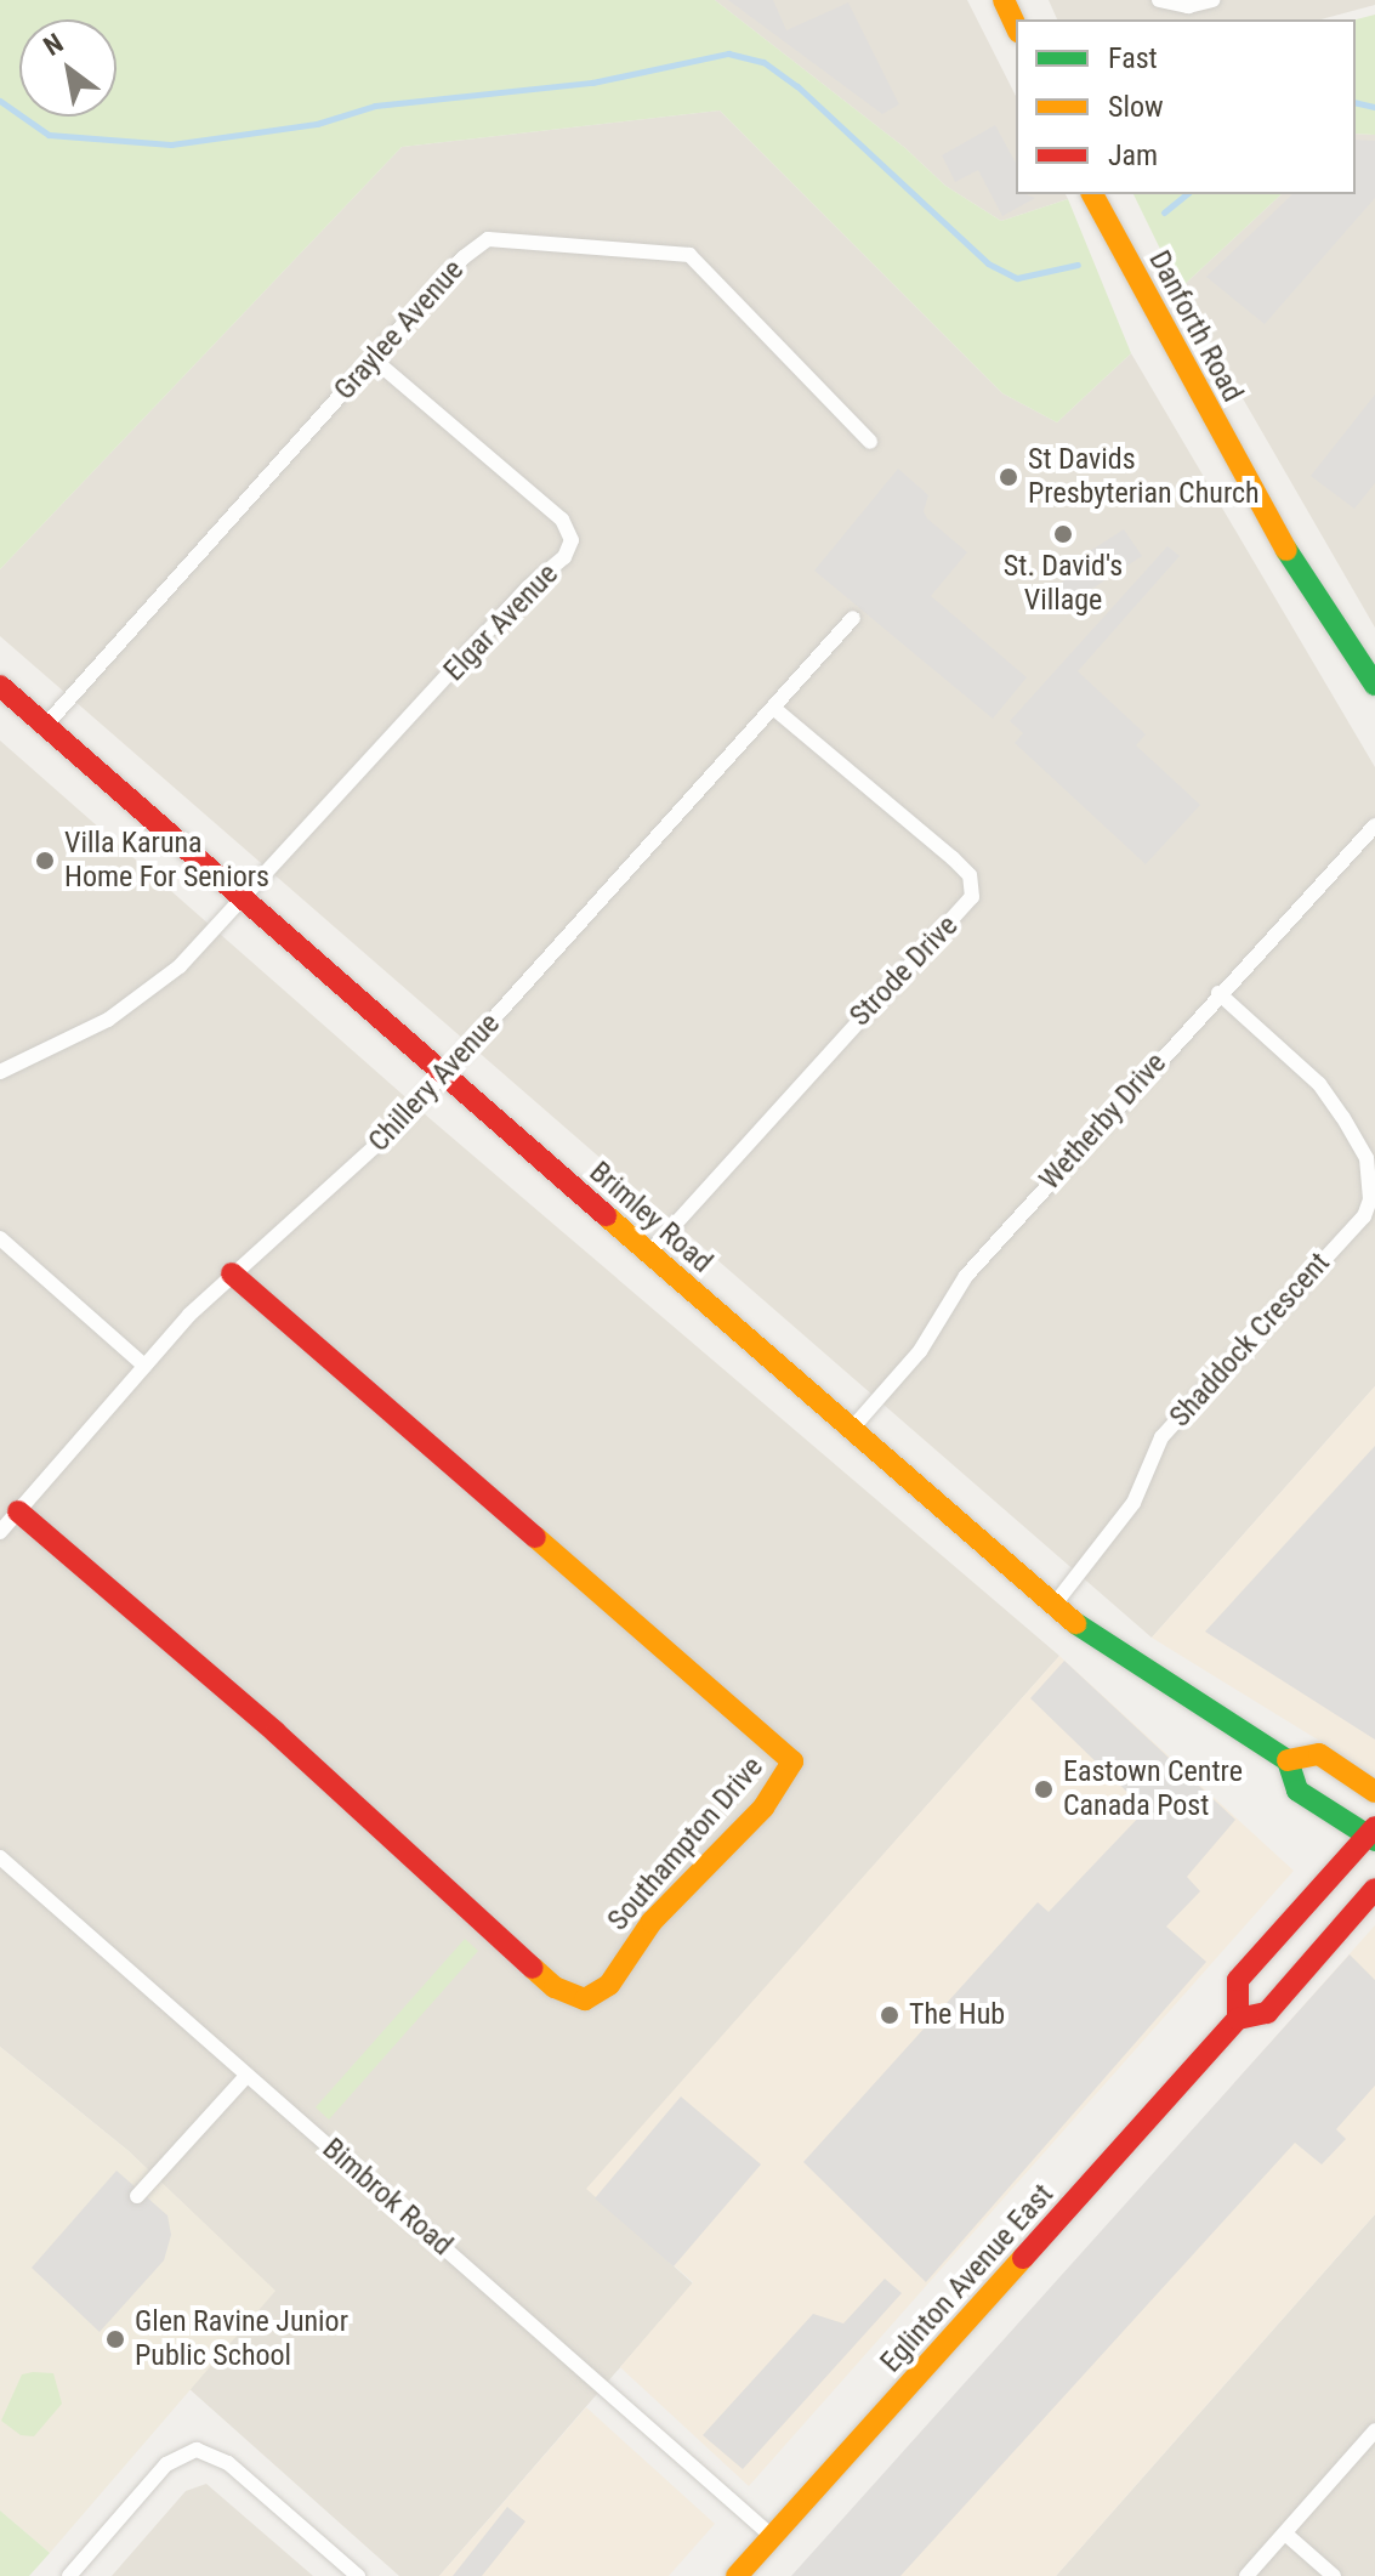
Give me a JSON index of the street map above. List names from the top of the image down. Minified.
{"streets":{"main road":["Danforth Road","Brimley Road","Southampton Drive","Eglinton Avenue East"],"street":["Graylee Avenue","Elgar Avenue","Strode Drive","Chillery Avenue","Wetherby Drive","Shaddock Crescent","Bimbrok Road"]},"crossings":[["Graylee Avenue","Elgar Avenue"],["Graylee Avenue","Brimley Road"],["Elgar Avenue","Brimley Road"],["Strode Drive","Chillery Avenue"],["Strode Drive","Brimley Road"],["Chillery Avenue","Brimley Road"],["Chillery Avenue","Southampton Drive"],["Wetherby Drive","Brimley Road"],["Wetherby Drive","Shaddock Crescent"],["Brimley Road","Shaddock Crescent"],["Bimbrok Road","Eglinton Avenue East"]],"places":["St Davids Presbyterian Church","St. David's Village","Villa Karuna Home For Seniors","Eastown Centre Canada Post","The Hub","Glen Ravine Junior Public School"],"legend":["Fast","Slow","Jam"],"north":"top left"}
